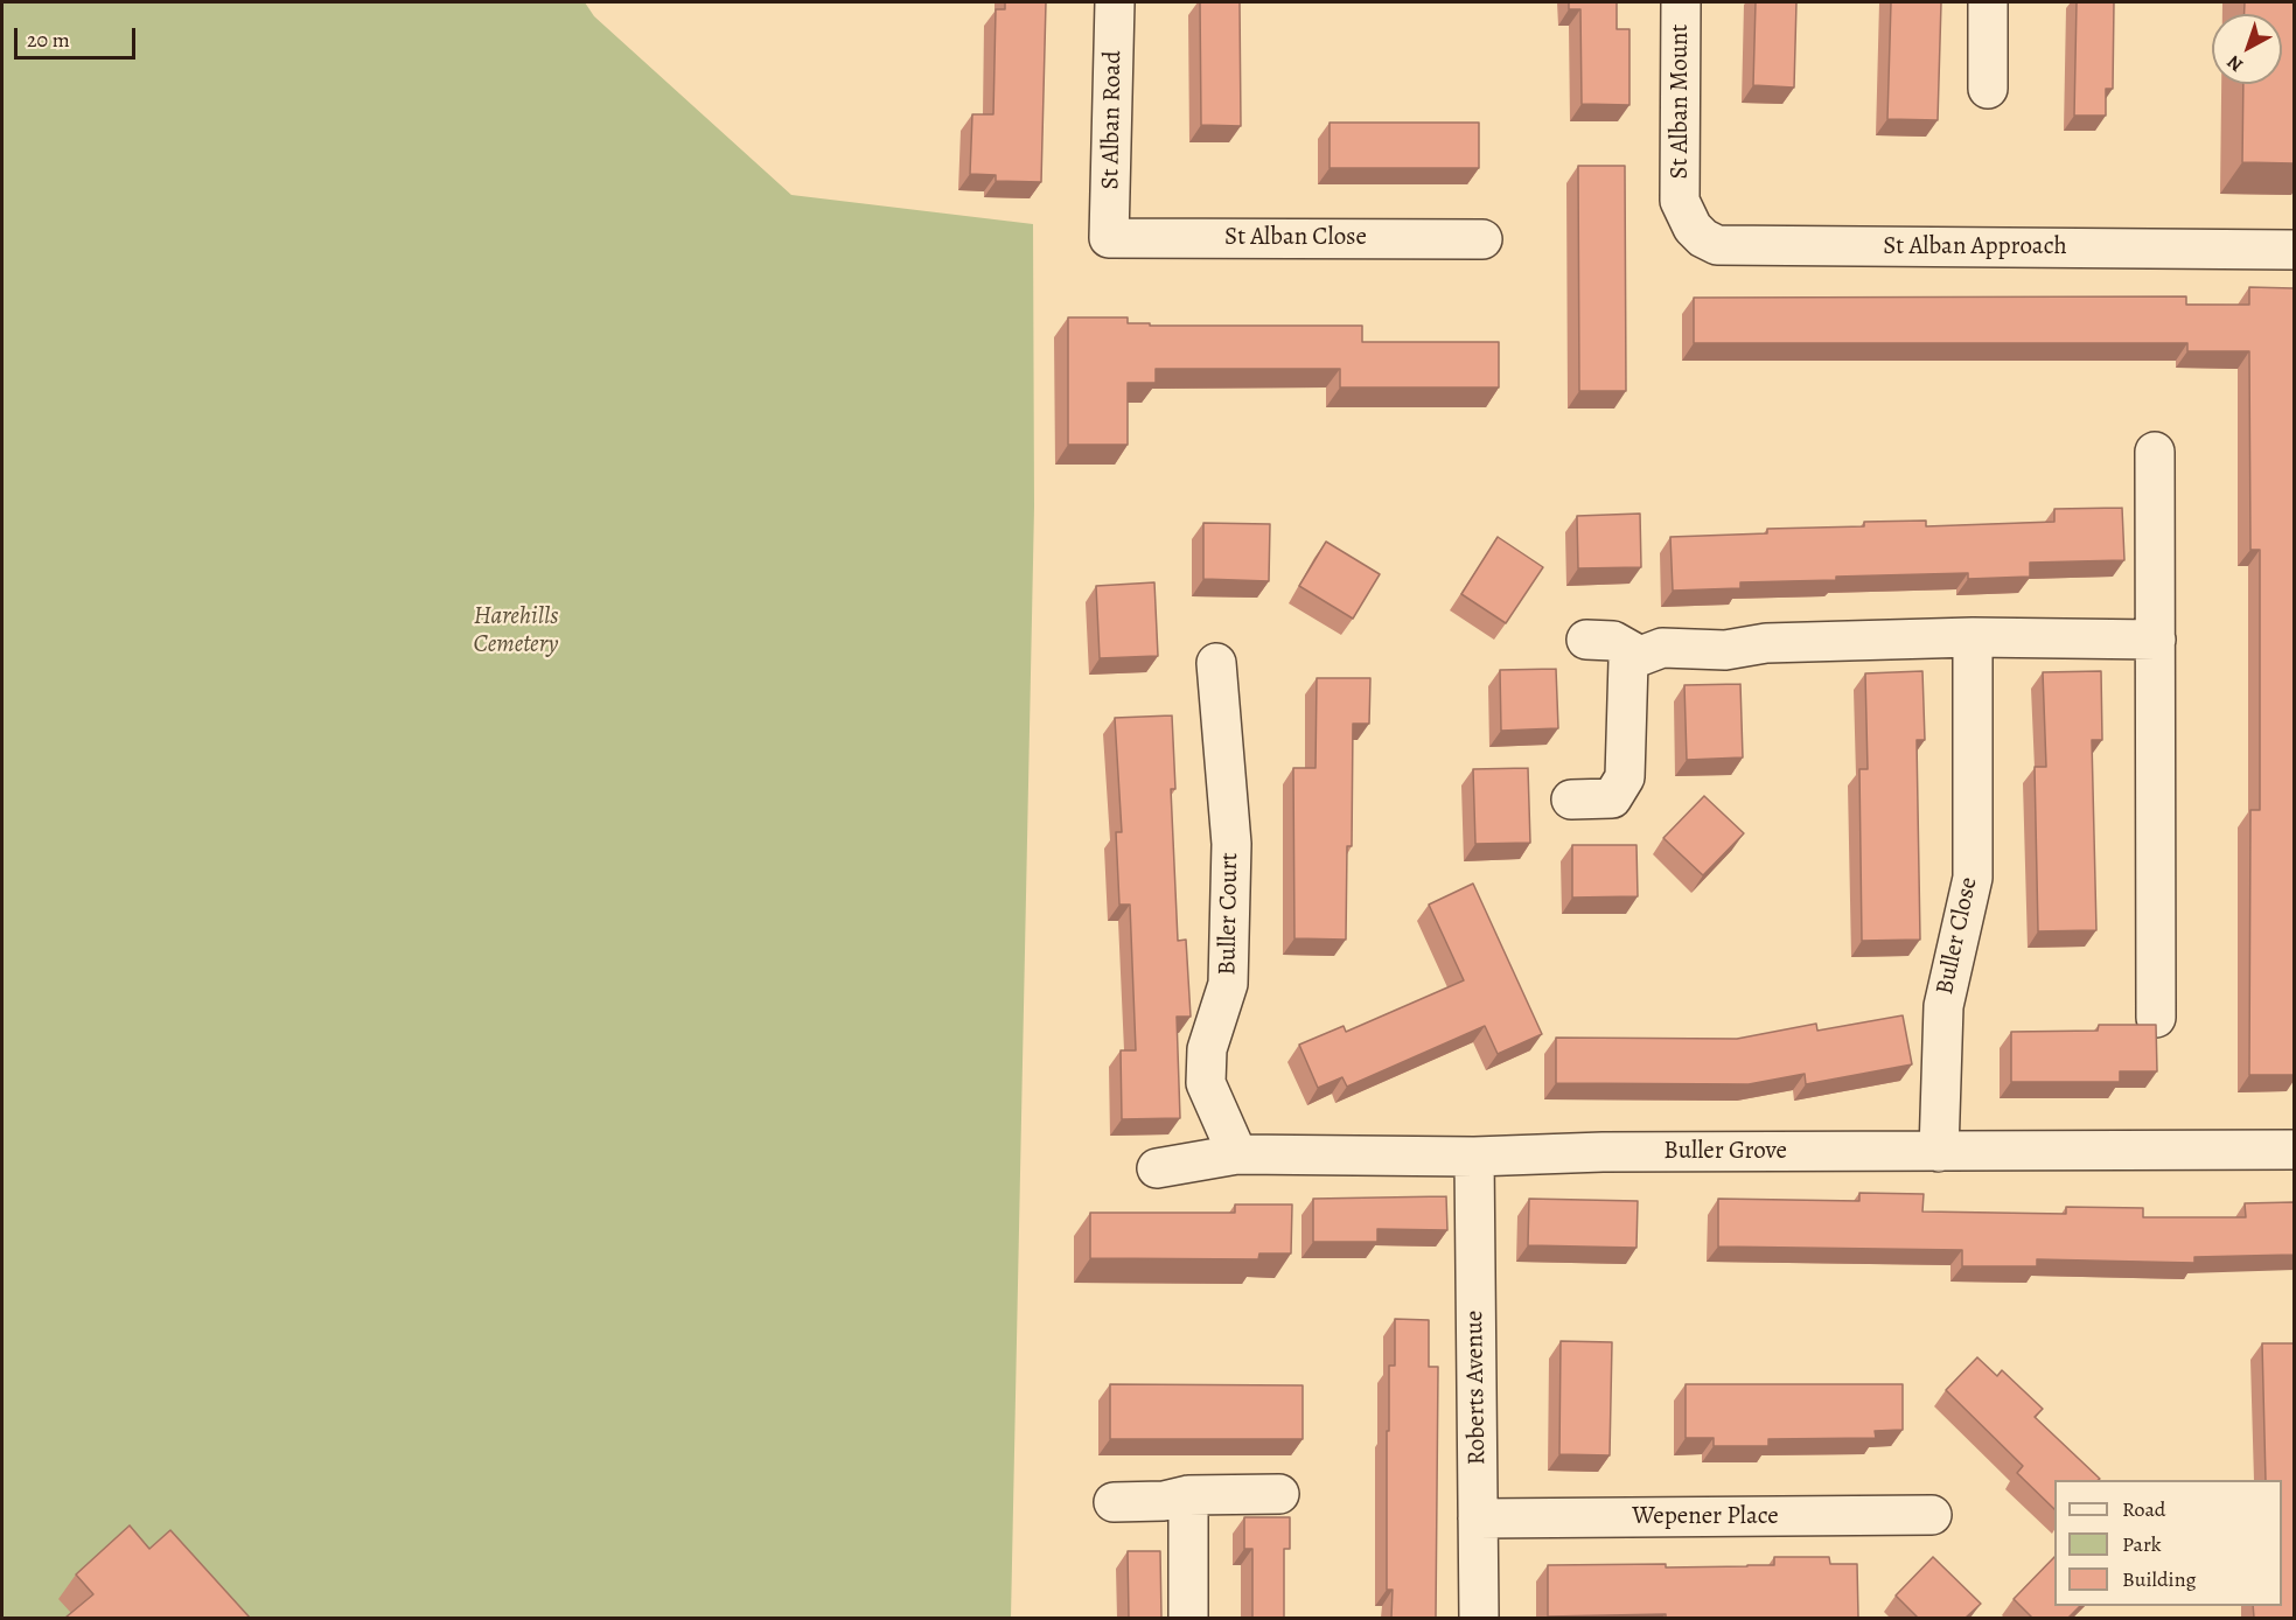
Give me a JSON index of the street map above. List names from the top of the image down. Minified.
{"streets":{"street":["St Alban Mount","St Alban Road","St Alban Close","St Alban Approach","Buller Court","Buller Close","Buller Grove","Roberts Avenue","Wepener Place"]},"crossings":[["St Alban Mount","St Alban Approach"],["St Alban Road","St Alban Close"],["Buller Court","Buller Grove"],["Buller Close","Buller Grove"],["Buller Grove","Roberts Avenue"],["Roberts Avenue","Wepener Place"]],"parks":["Harehills Cemetery"],"legend":["Road","Park","Building"],"scale_bar":"20 m","north":"bottom left"}
